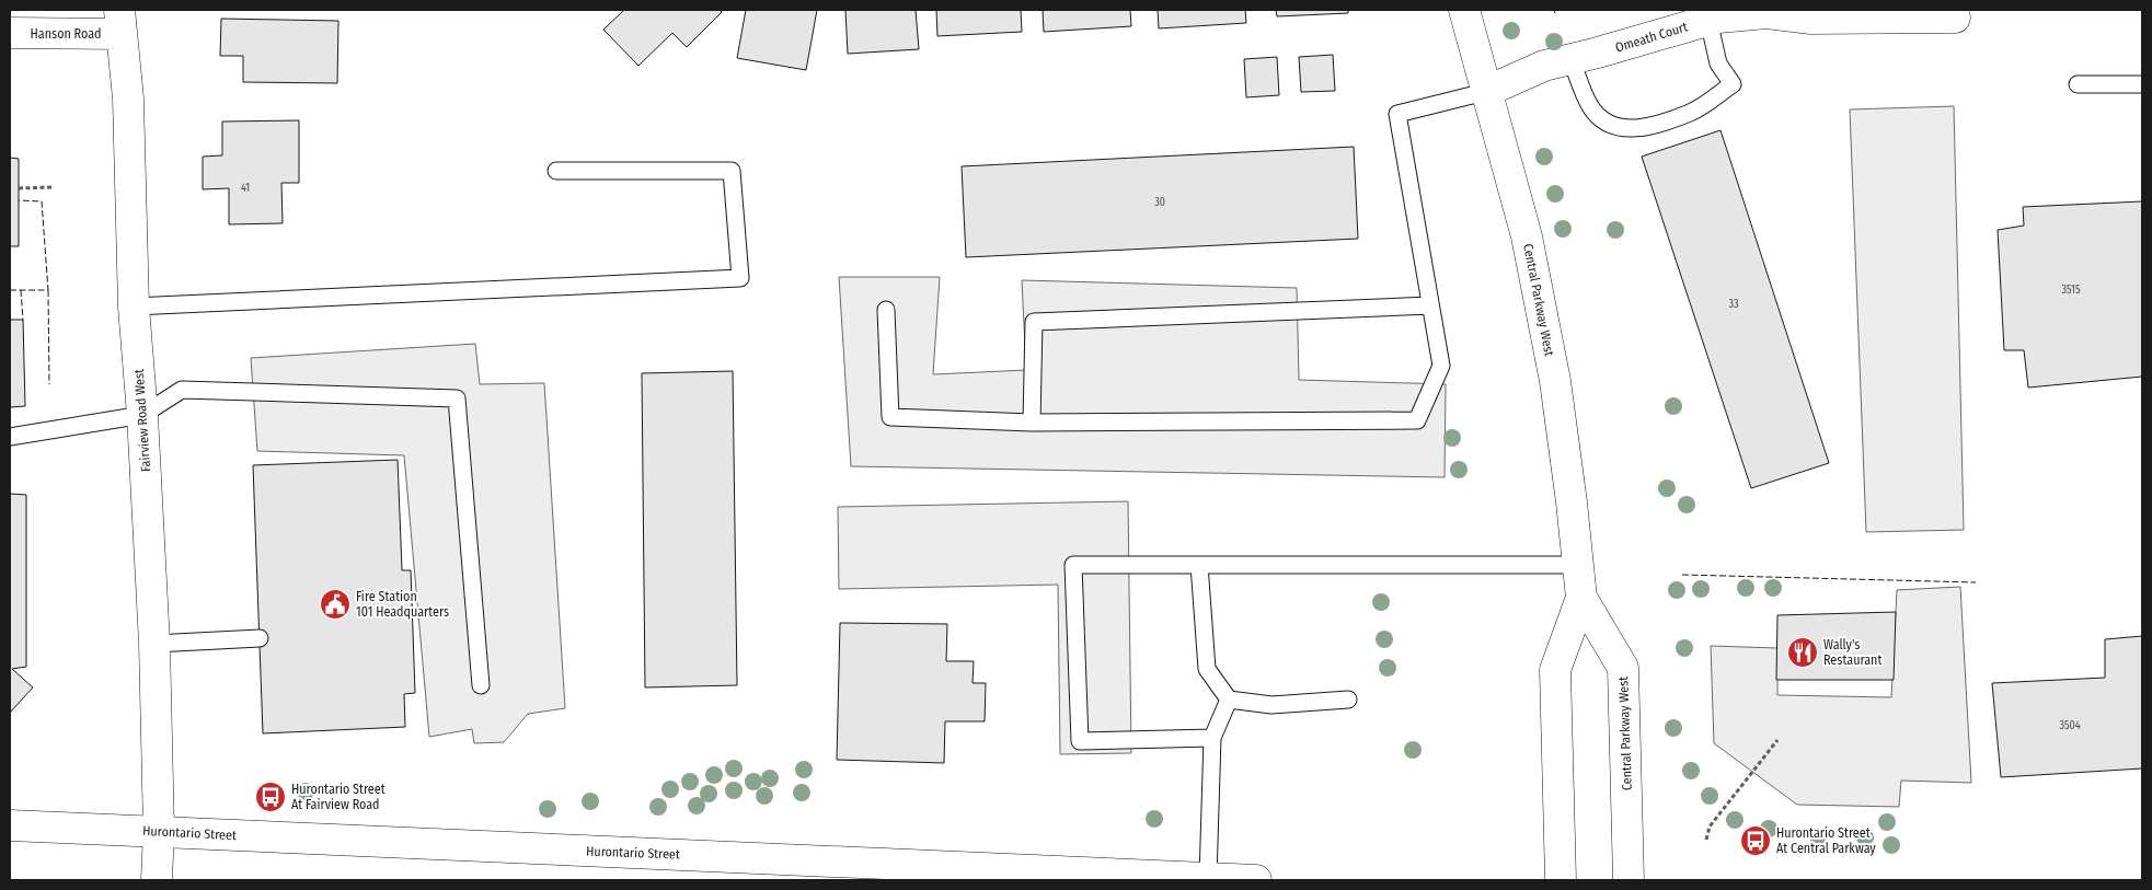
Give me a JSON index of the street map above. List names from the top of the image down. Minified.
{"streets":{"street":["Hanson Road","Omeath Court","Central Parkway West","Fairview Road West","Hurontario Street"]},"crossings":[["Hanson Road","Fairview Road West"],["Omeath Court","Central Parkway West"],["Fairview Road West","Hurontario Street"]],"places":{"public building":["Fire Station 101 Headquarters"],"restaurant":["Wally's Restaurant"],"bus stop":["Hurontario Street At Fairview Road","Hurontario Street At Central Parkway"]},"house_numbers":["41","30","3515","33","3504"]}
